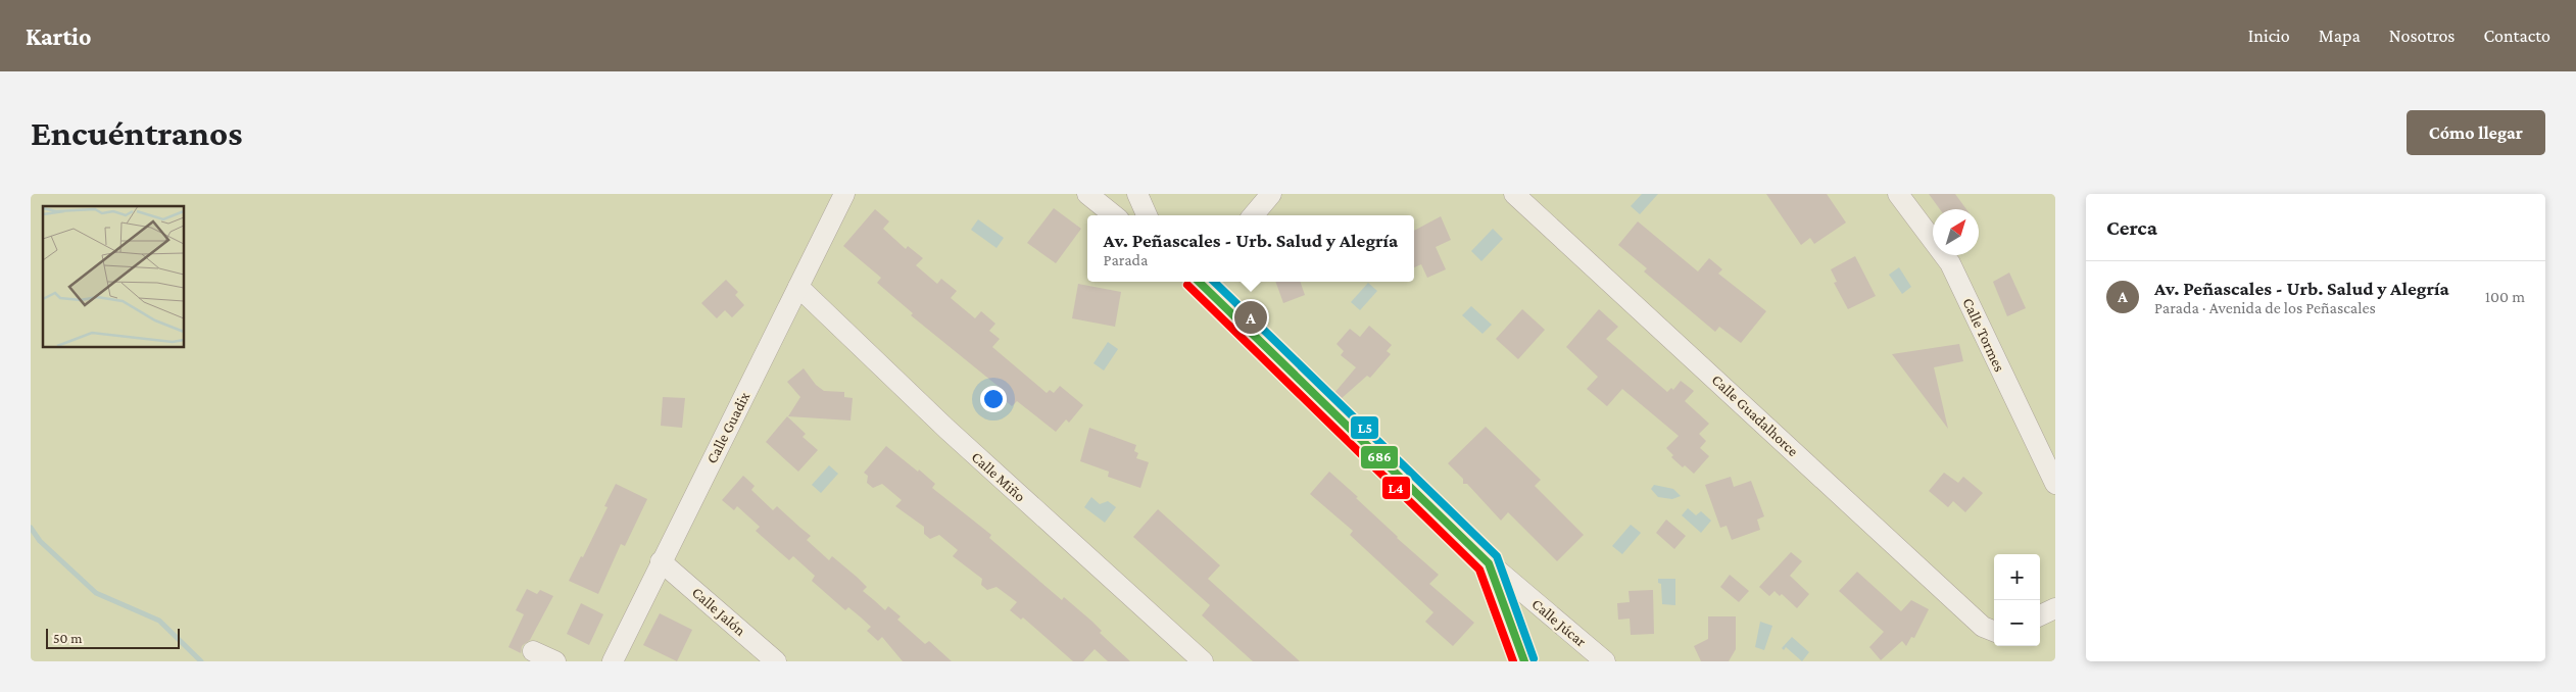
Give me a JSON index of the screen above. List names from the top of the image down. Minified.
{"streets":{"street":["Calle Tormes","Calle Guadalhorce","Calle Guadix","Calle Miño","Calle Jalón","Calle Júcar"]},"crossings":[["Calle Guadix","Calle Miño"],["Calle Guadix","Calle Jalón"]],"lines":["transit line 686","transit line L5","transit line L4"],"scale_bar":"50 m","north":"top right","page":{"header":"Kartio","nav":["Inicio","Mapa","Nosotros","Contacto"],"buttons":"Cómo llegar","title":"Encuéntranos","heading":"Cerca","popup":["Av. Peñascales - Urb. Salud y Alegría","Parada"],"list":[{"mark":"A","name":"Av. Peñascales - Urb. Salud y Alegría","note":"Parada · Avenida de los Peñascales","value":"100 m"}],"pins":"A","map_buttons":["+","−"],"scale":"50 m"}}
